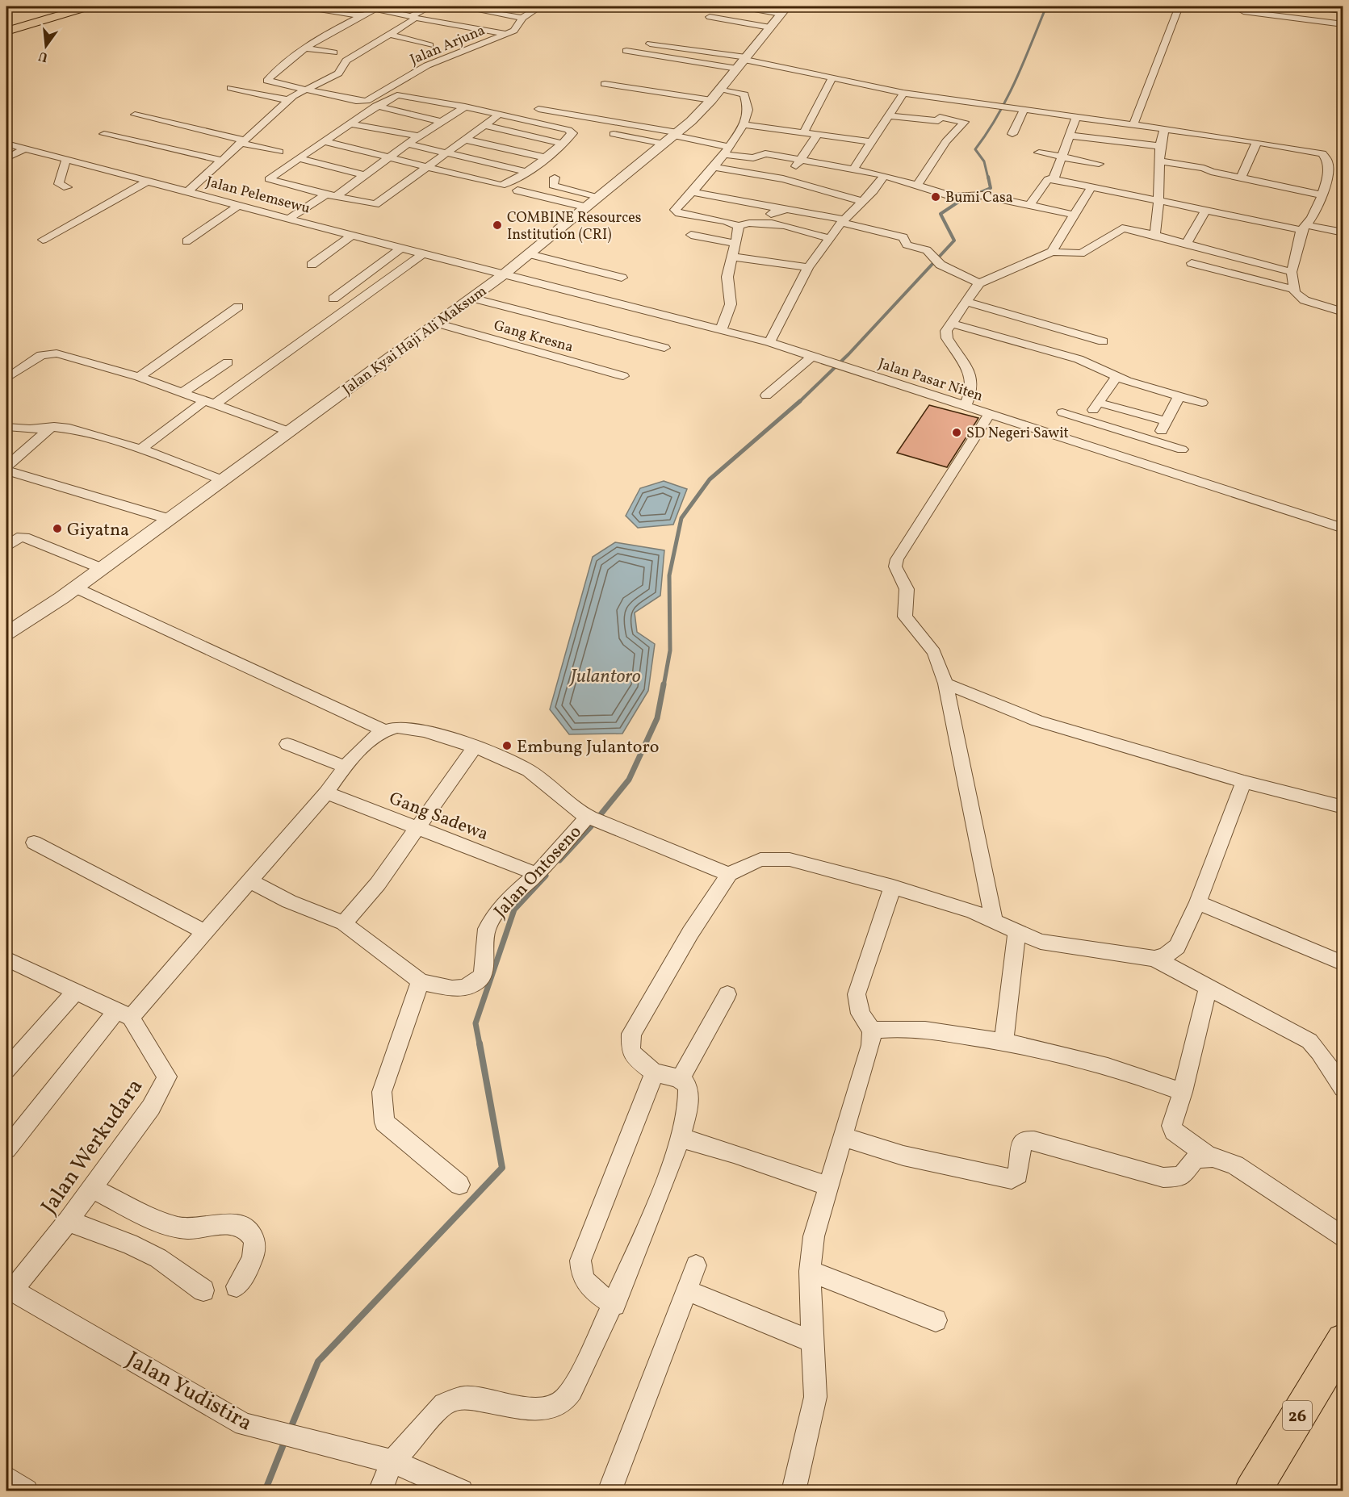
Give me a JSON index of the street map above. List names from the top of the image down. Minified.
{"streets":{"main road":["26"],"street":["Jalan Arjuna","Jalan Pelemsewu","Gang Kresna","Jalan Kyai Haji Ali Maksum","Jalan Pasar Niten","Gang Sadewa","Jalan Ontoseno","Jalan Werkudara","Jalan Yudistira"]},"crossings":[["Jalan Pelemsewu","Jalan Kyai Haji Ali Maksum"],["Jalan Pelemsewu","Jalan Pasar Niten"],["Gang Kresna","Jalan Kyai Haji Ali Maksum"],["Jalan Kyai Haji Ali Maksum","Jalan Pasar Niten"],["Gang Sadewa","Jalan Ontoseno"],["Jalan Werkudara","Jalan Yudistira"]],"water":["Julantoro"],"places":["Bumi Casa","COMBINE Resources Institution (CRI)","SD Negeri Sawit","Giyatna","Embung Julantoro"],"north":"bottom"}
